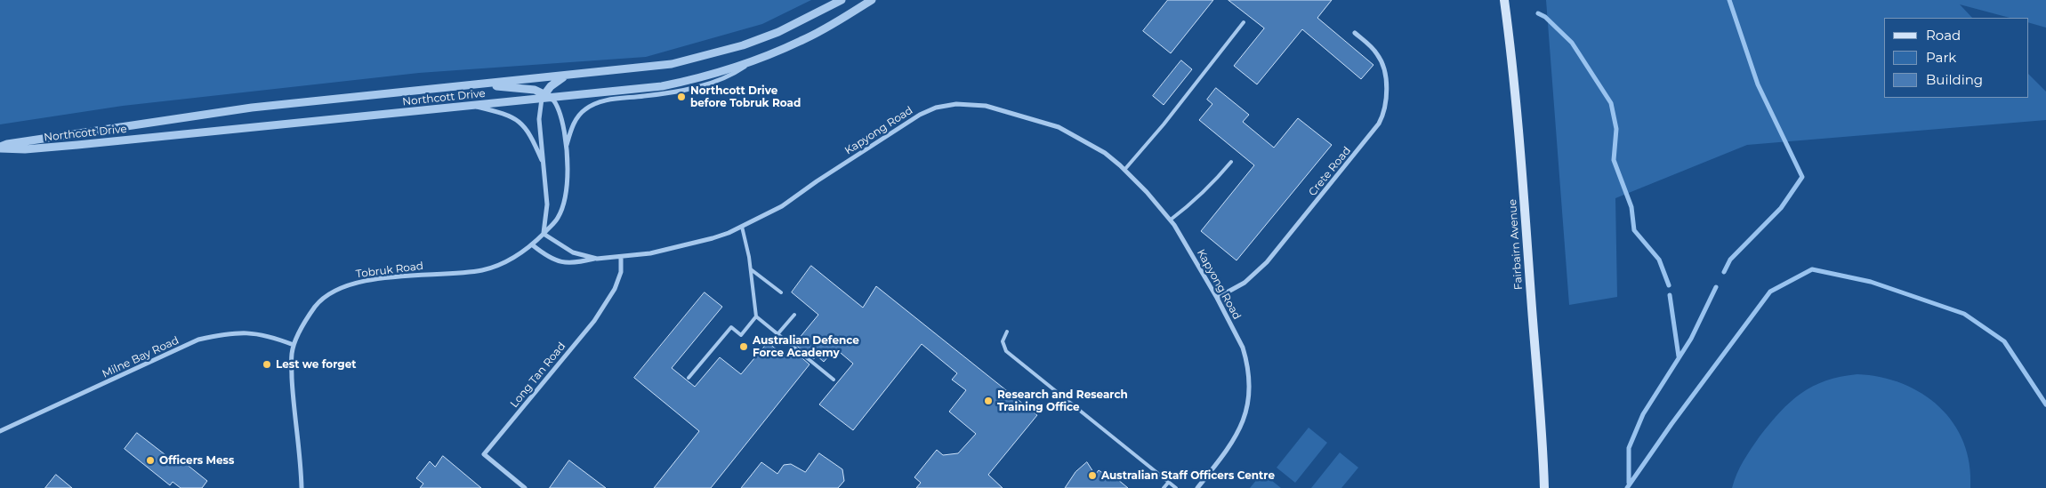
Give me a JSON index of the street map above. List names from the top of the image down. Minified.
{"streets":{"main road":["Fairbairn Avenue"],"street":["Northcott Drive","Kapyong Road","Crete Road","Tobruk Road","Milne Bay Road","Long Tan Road"]},"crossings":[["Northcott Drive","Tobruk Road"],["Kapyong Road","Crete Road"],["Kapyong Road","Tobruk Road"],["Kapyong Road","Long Tan Road"],["Tobruk Road","Milne Bay Road"]],"places":["Northcott Drive before Tobruk Road","Australian Defence Force Academy","Lest we forget","Research and Research Training Office","Officers Mess","Australian Staff Officers Centre"],"legend":["Road","Park","Building"]}
